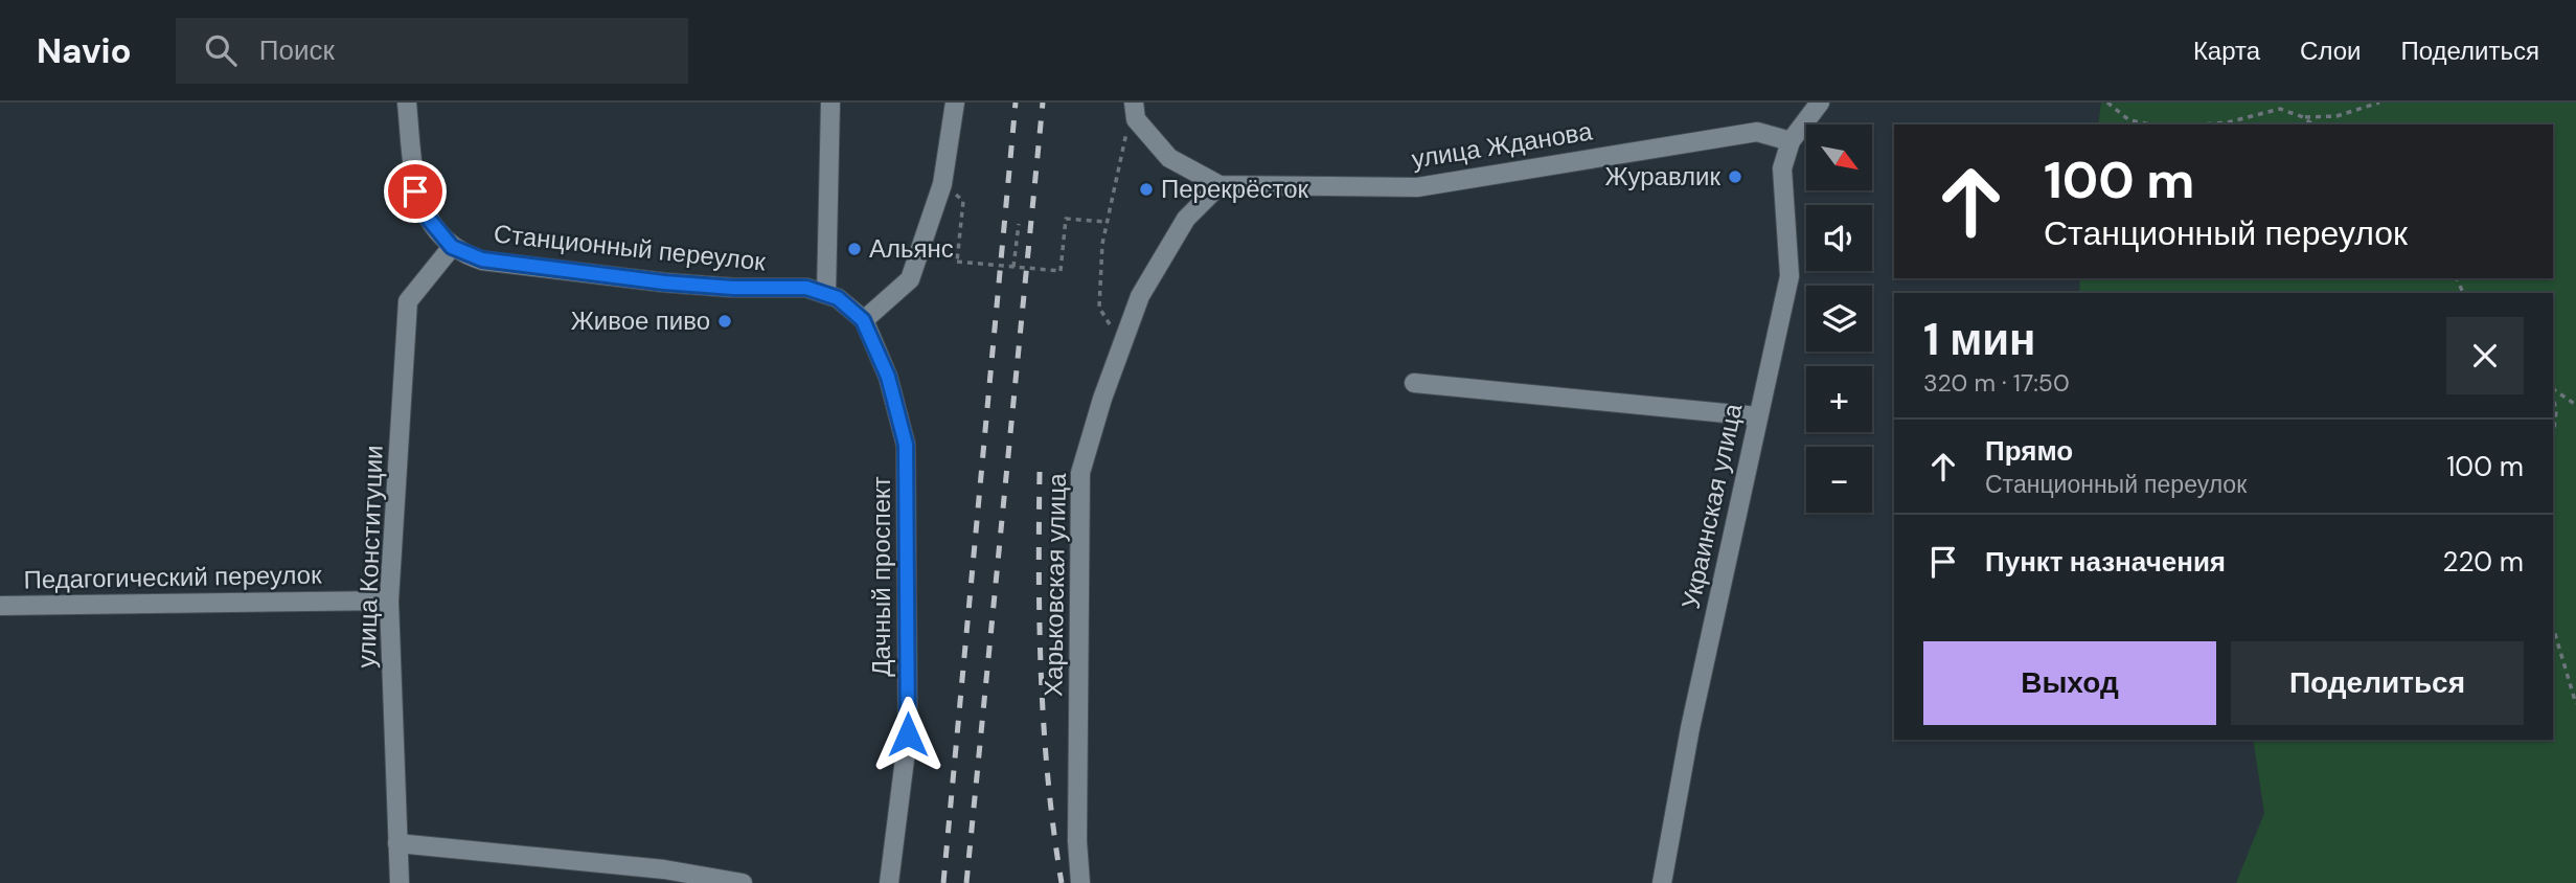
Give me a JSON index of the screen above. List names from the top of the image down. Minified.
{"streets":{"street":["улица Жданова","Станционный переулок","Украинская улица","улица Конституции","Дачный проспект","Педагогический переулок","Харьковская улица"]},"crossings":[["улица Жданова","Украинская улица"],["улица Жданова","Харьковская улица"],["Станционный переулок","улица Конституции"],["Станционный переулок","Дачный проспект"],["улица Конституции","Педагогический переулок"]],"places":["Журавлик","Перекрёсток","Альянс","Живое пиво"],"north":"bottom right","page":{"header":"Navio","search":"Поиск","nav":["Карта","Слои","Поделиться"],"map_buttons":["+","−"],"turn":["100 m","Станционный переулок"],"heading":["1 мин","320 m · 17:50"],"list":[{"name":"Прямо","note":"Станционный переулок","value":"100 m"},{"name":"Пункт назначения","value":"220 m"}],"buttons":["Выход","Поделиться"]}}
